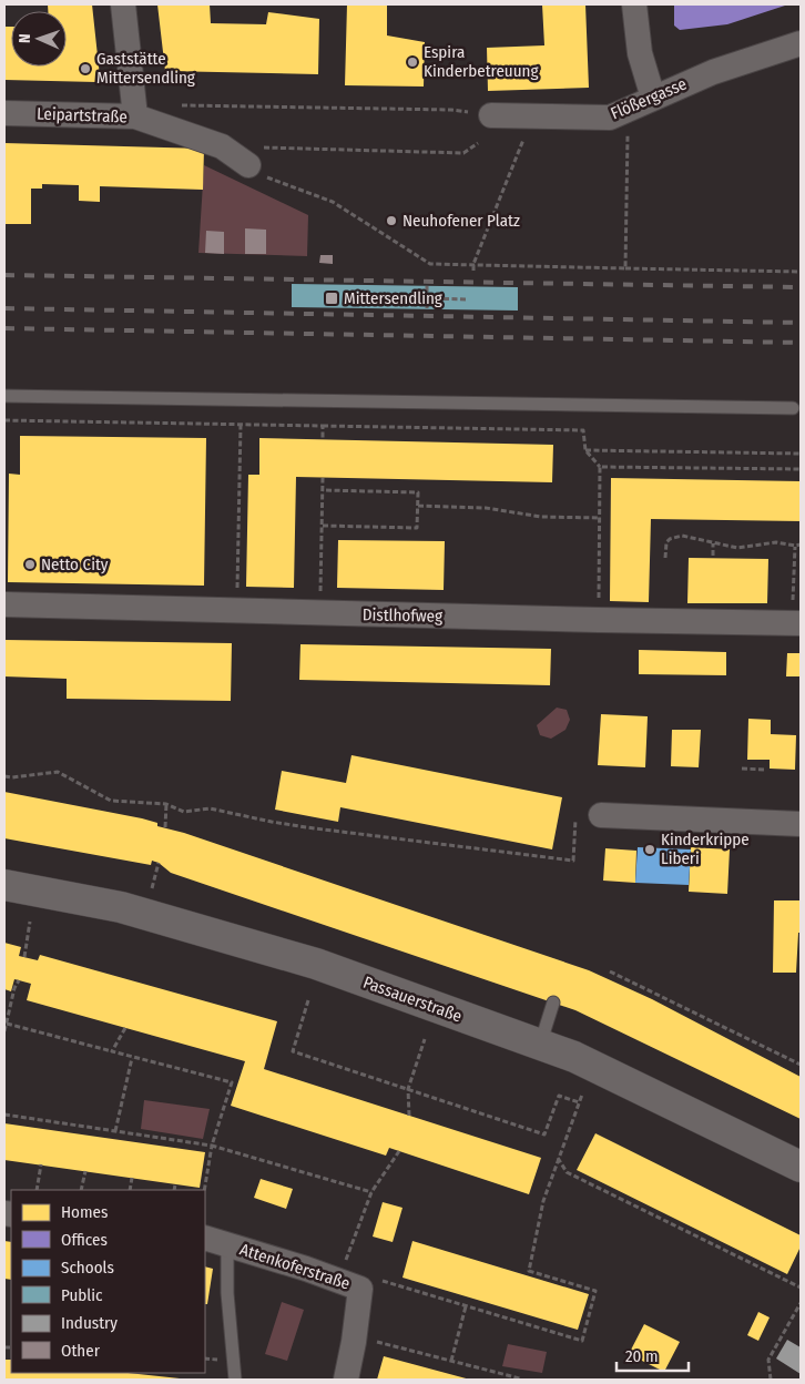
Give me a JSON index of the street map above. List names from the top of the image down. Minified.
{"streets":{"street":["Flößergasse","Leipartstraße","Distlhofweg","Passauerstraße","Attenkoferstraße"]},"places":{"other":["Espira Kinderbetreuung","Gaststätte Mittersendling","Neuhofener Platz","Netto City","Kinderkrippe Liberi"],"transit":["Mittersendling"]},"legend":["Homes","Offices","Schools","Public","Industry","Other"],"scale_bar":"20 m","north":"left"}
